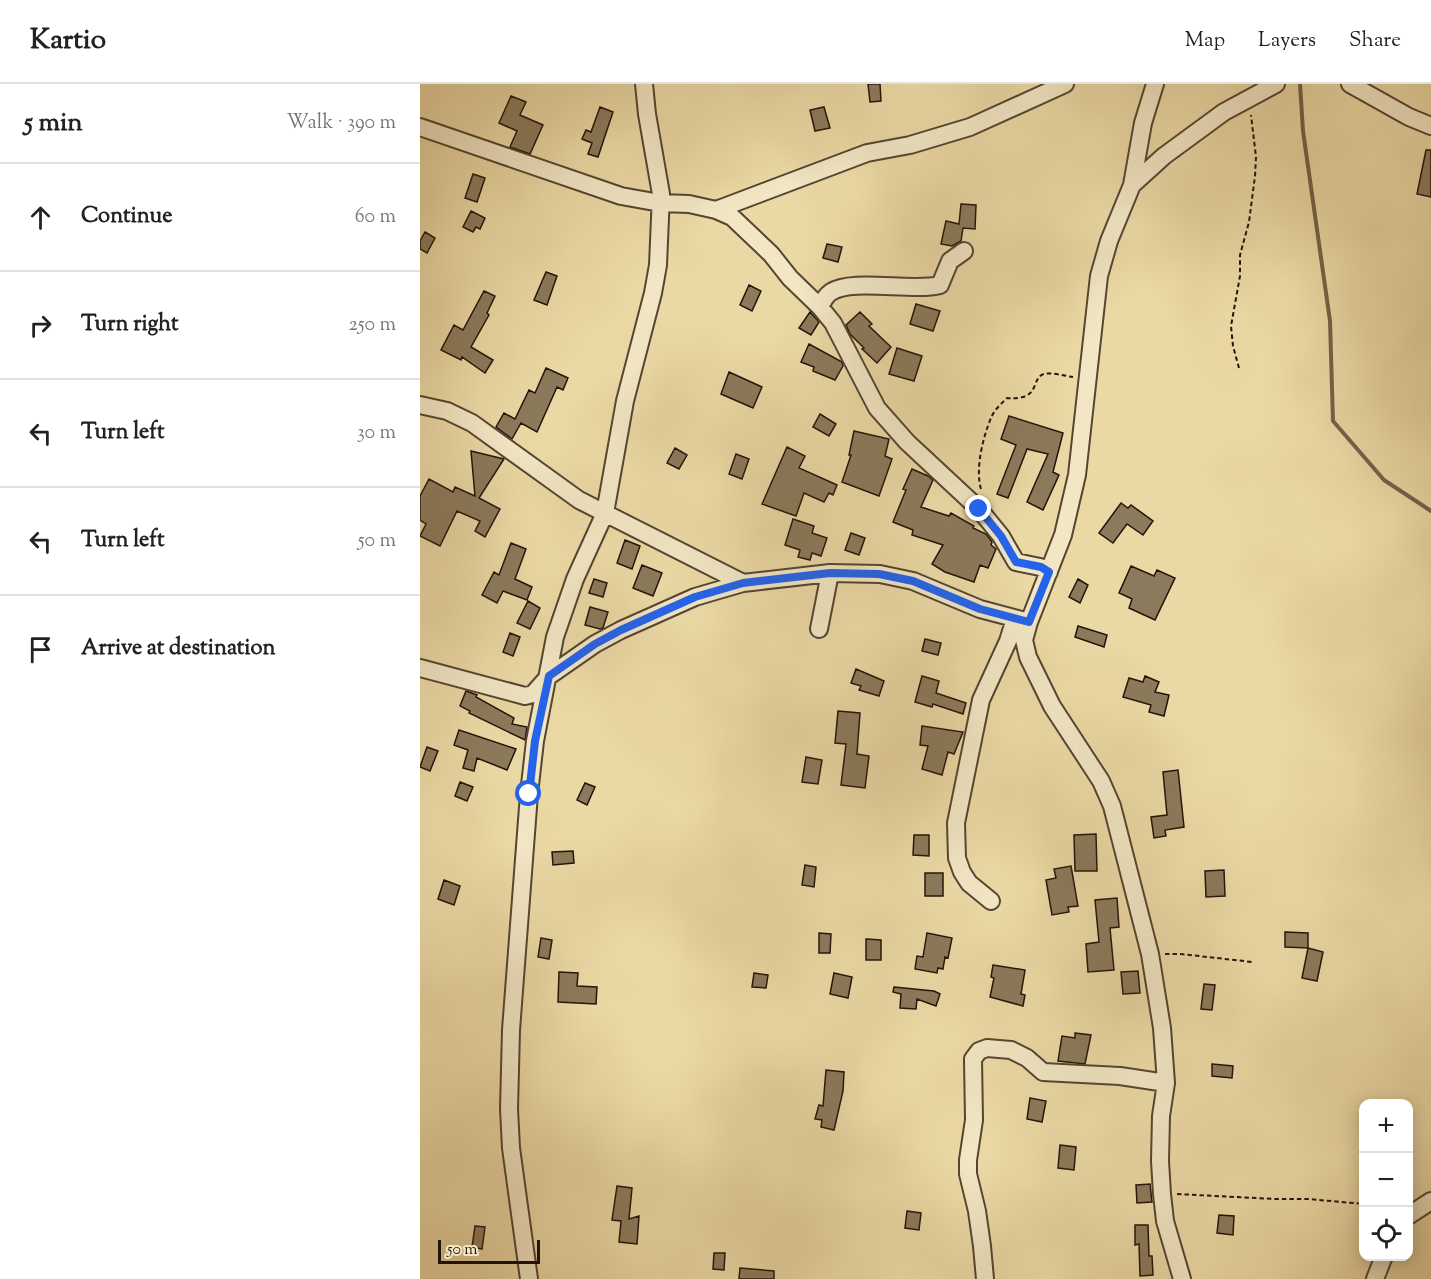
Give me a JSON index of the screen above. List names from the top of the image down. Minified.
{"scale_bar":"50 m","page":{"header":"Kartio","nav":["Map","Layers","Share"],"heading":["5 min","Walk · 390 m"],"list":[["Continue","60 m"],["Turn right","250 m"],["Turn left","30 m"],["Turn left","50 m"],"Arrive at destination"],"map_buttons":["+","−"],"scale":"50 m"}}
